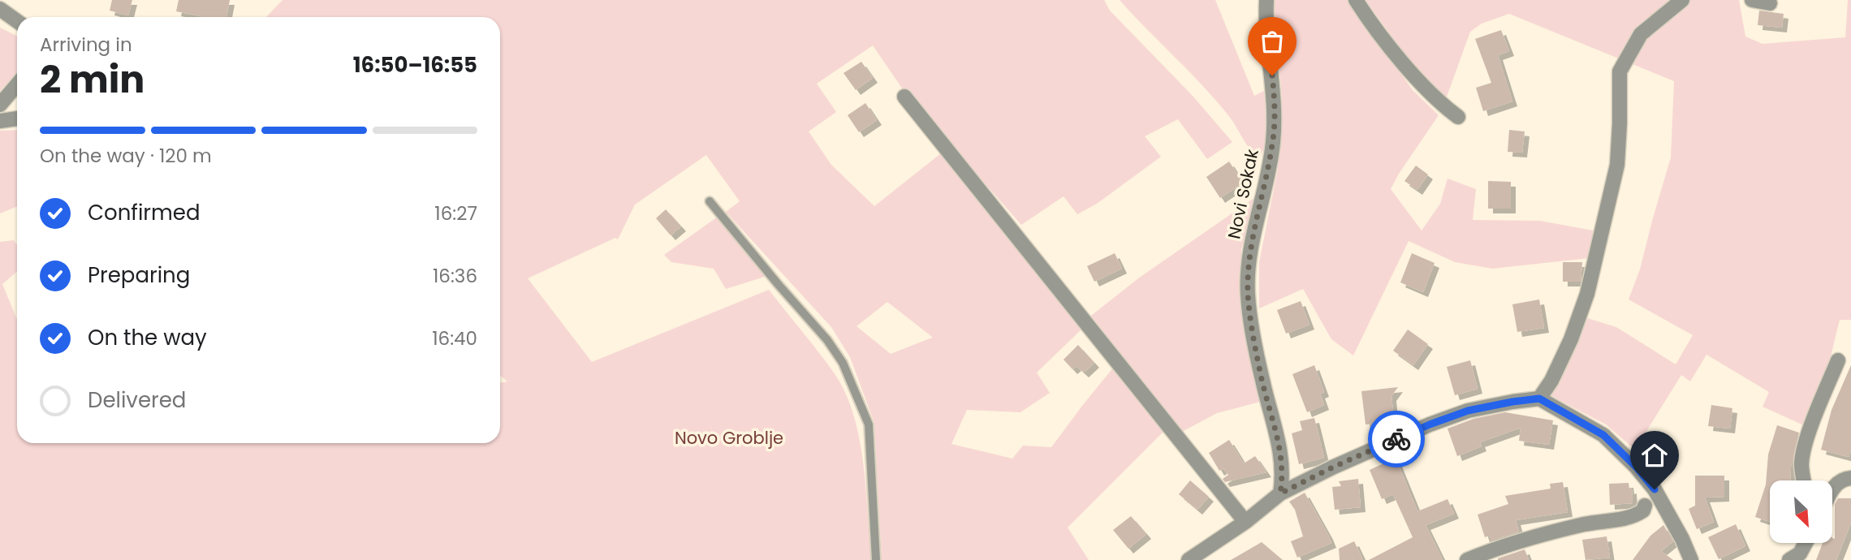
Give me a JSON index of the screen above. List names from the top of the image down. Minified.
{"streets":{"street":["Novi Sokak"]},"parks":["Novo Groblje"],"north":"bottom right","page":{"heading":["2 min","Arriving in","16:50–16:55"],"bar":"On the way · 120 m","list":[["Confirmed","16:27"],["Preparing","16:36"],["On the way","16:40"],"Delivered"]}}
